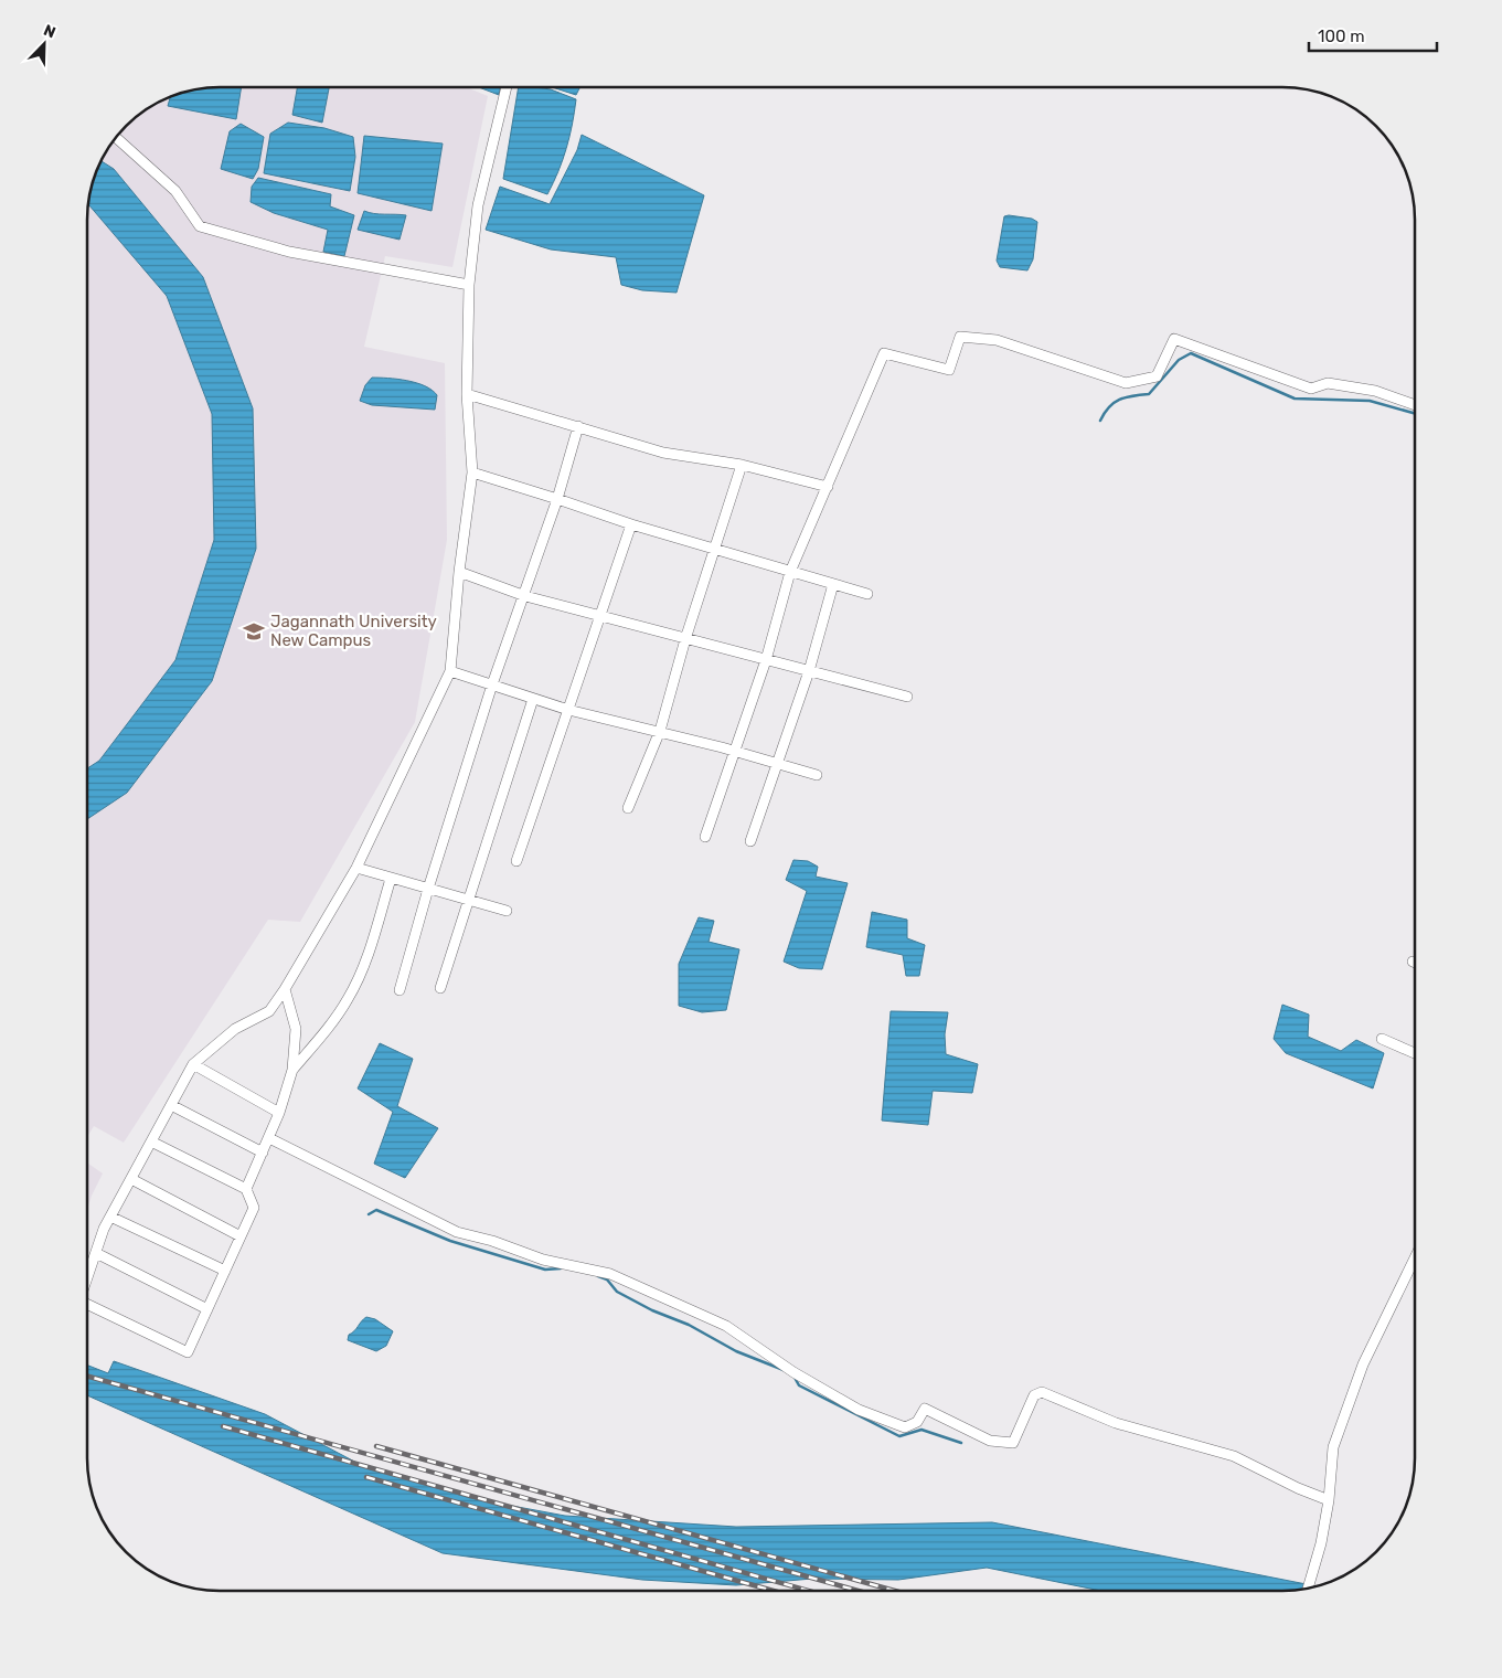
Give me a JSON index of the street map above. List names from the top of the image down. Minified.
{"places":{"school or university":["Jagannath University New Campus"]},"scale_bar":"100 m","north":"top right"}
